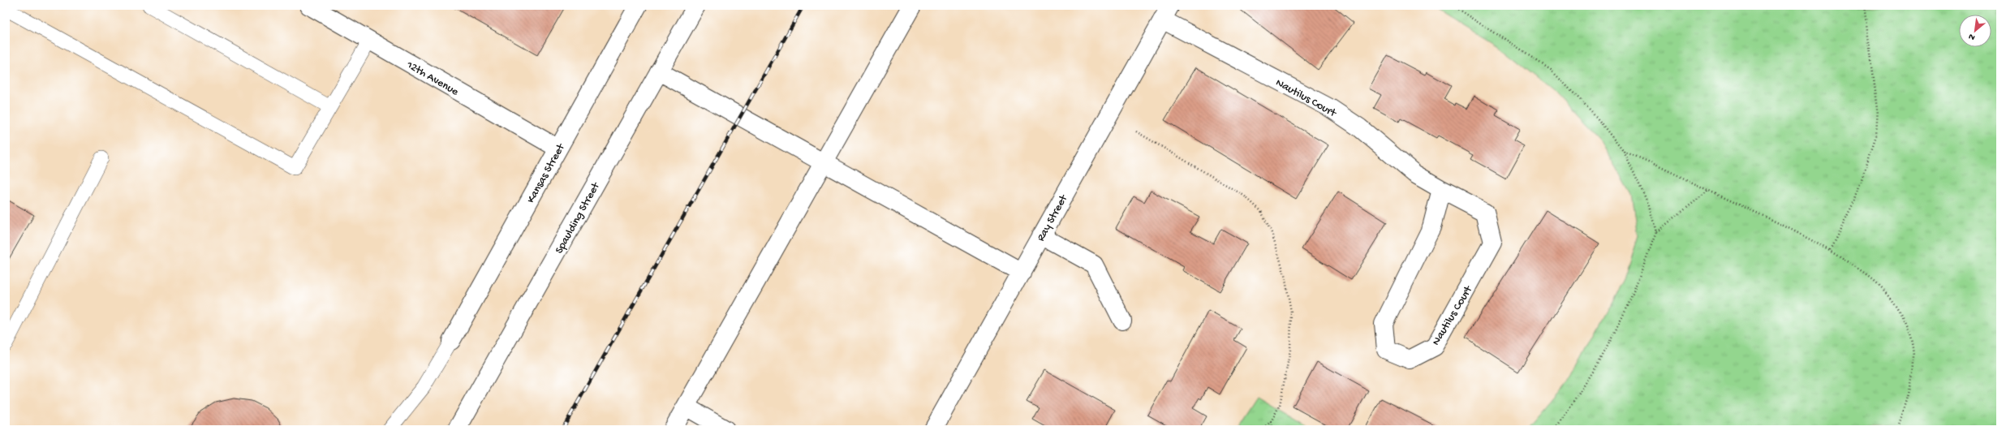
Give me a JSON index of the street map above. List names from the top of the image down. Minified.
{"streets":{"street":["12th Avenue","Nautilus Court","Kansas Street","Spaulding Street","Ray Street"]},"crossings":[["12th Avenue","Kansas Street"],["Nautilus Court","Ray Street"]],"north":"bottom left"}
